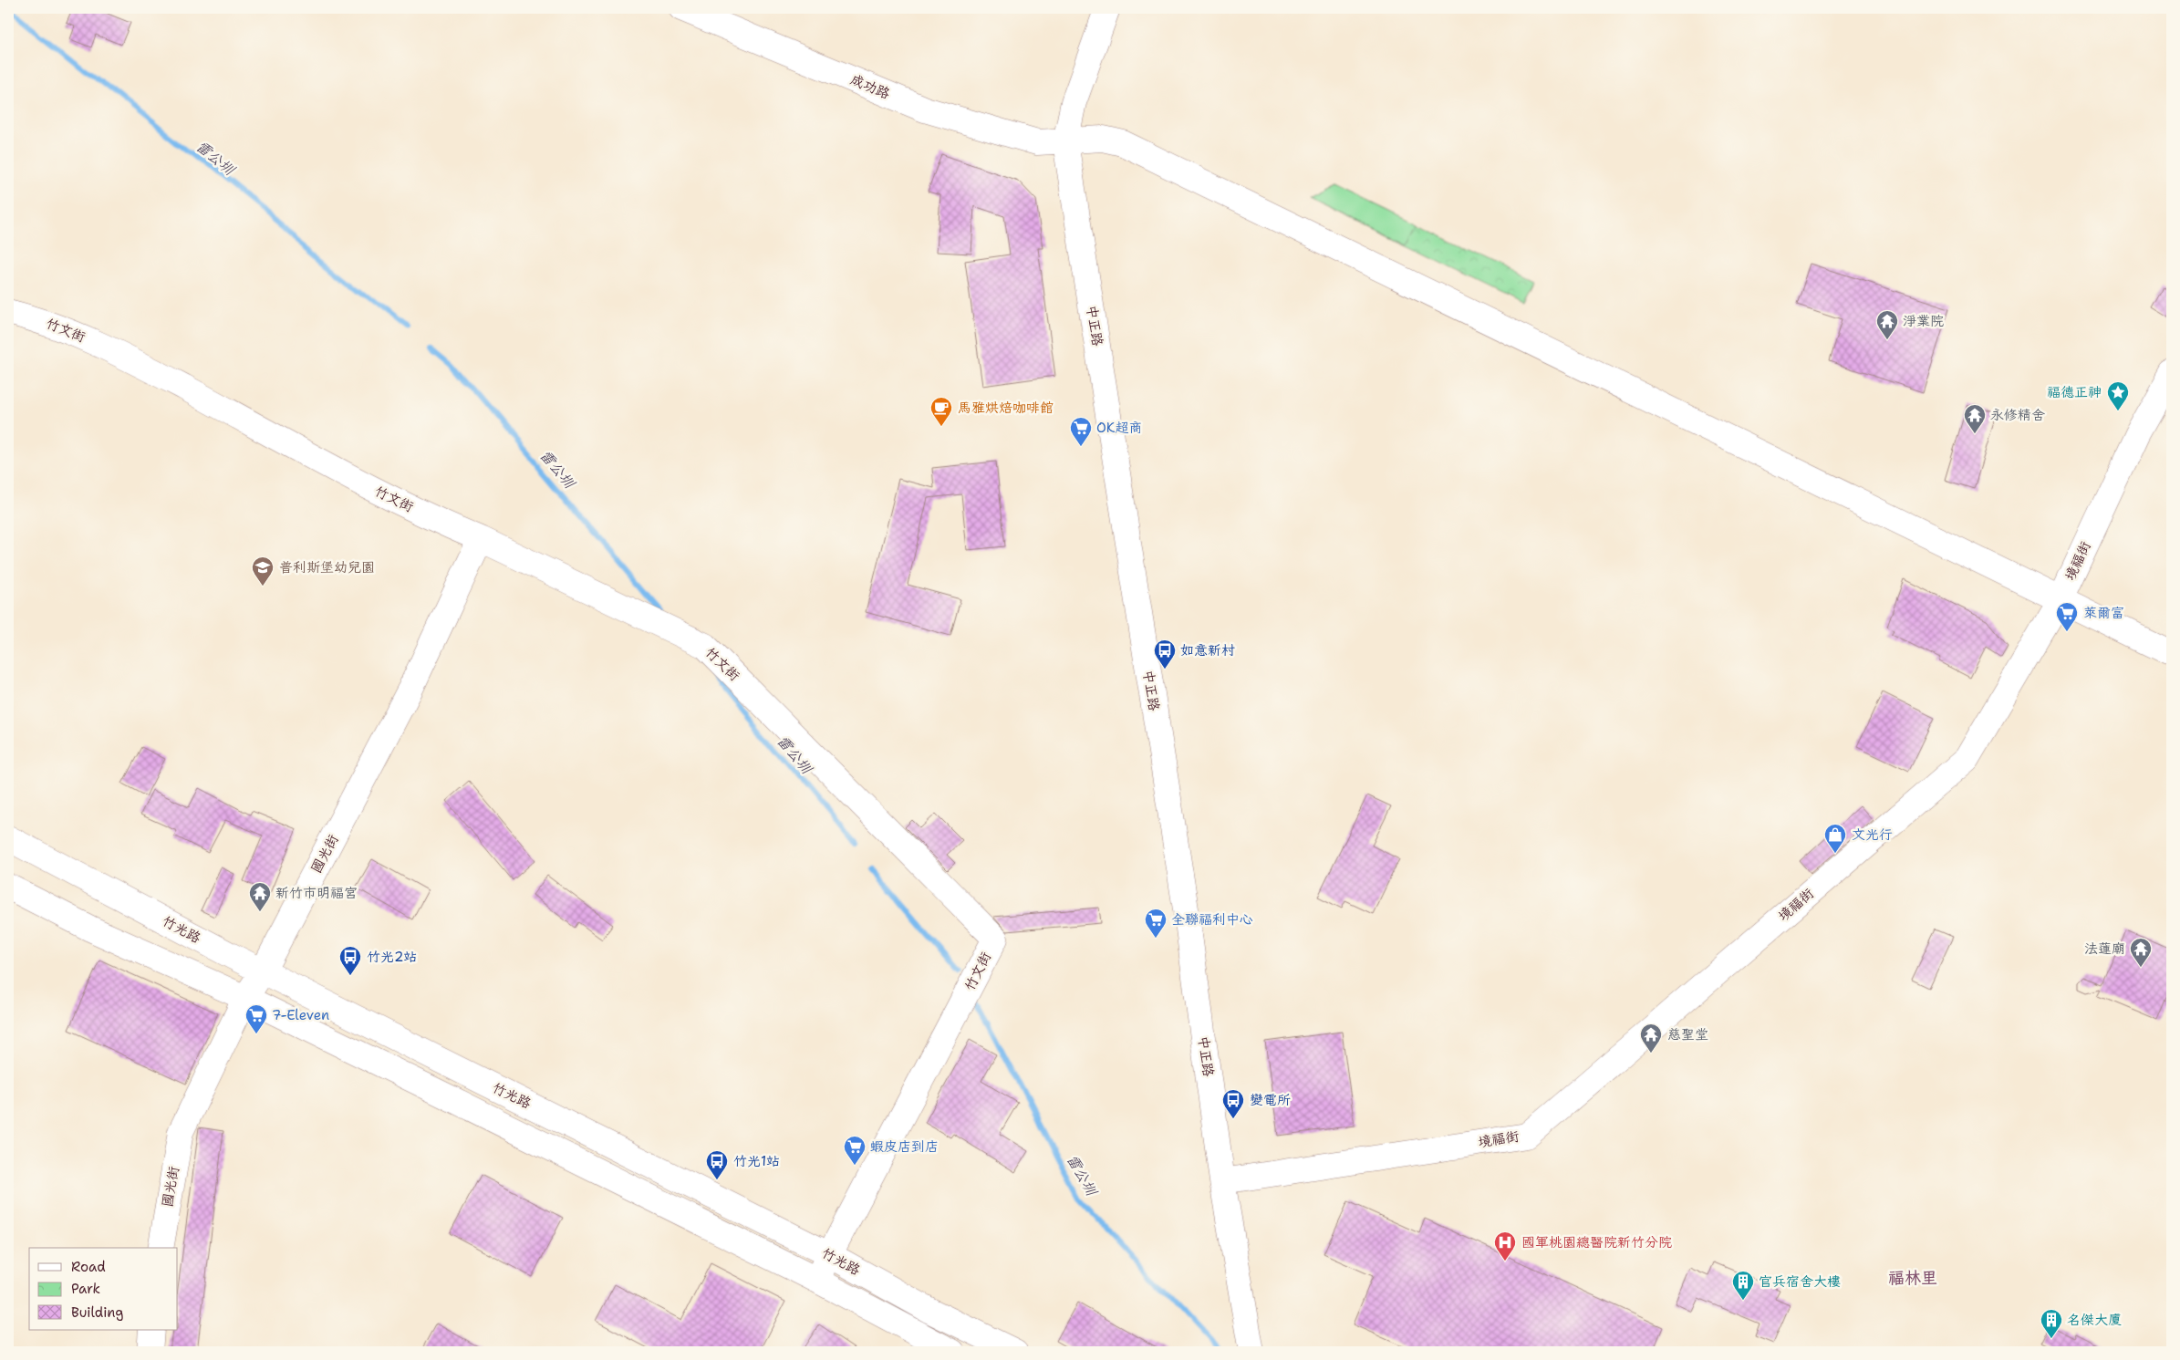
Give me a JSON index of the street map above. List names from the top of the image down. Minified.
{"streets":{"street":["成功路","中正路","竹文街","境福街","國光街","竹光路"]},"crossings":[["成功路","中正路"],["成功路","境福街"],["中正路","境福街"],["竹文街","國光街"],["竹文街","竹光路"],["國光街","竹光路"]],"districts":["福林里"],"water":["雷公圳"],"places":{"temple":["淨業院","永修精舍","新竹市明福宮","法蓮廟","慈聖堂"],"place":["福德正神"],"cafe":["馬雅烘焙咖啡館"],"supermarket":["OK超商","萊爾富","全聯福利中心","7-Eleven","蝦皮店到店"],"school or university":["普利斯堡幼兒園"],"bus stop":["如意新村","竹光2站","變電所","竹光1站"],"shop":["文光行"],"hospital":["國軍桃園總醫院新竹分院"],"building":["官兵宿舍大樓","名傑大廈"]},"legend":["Road","Park","Building"]}
